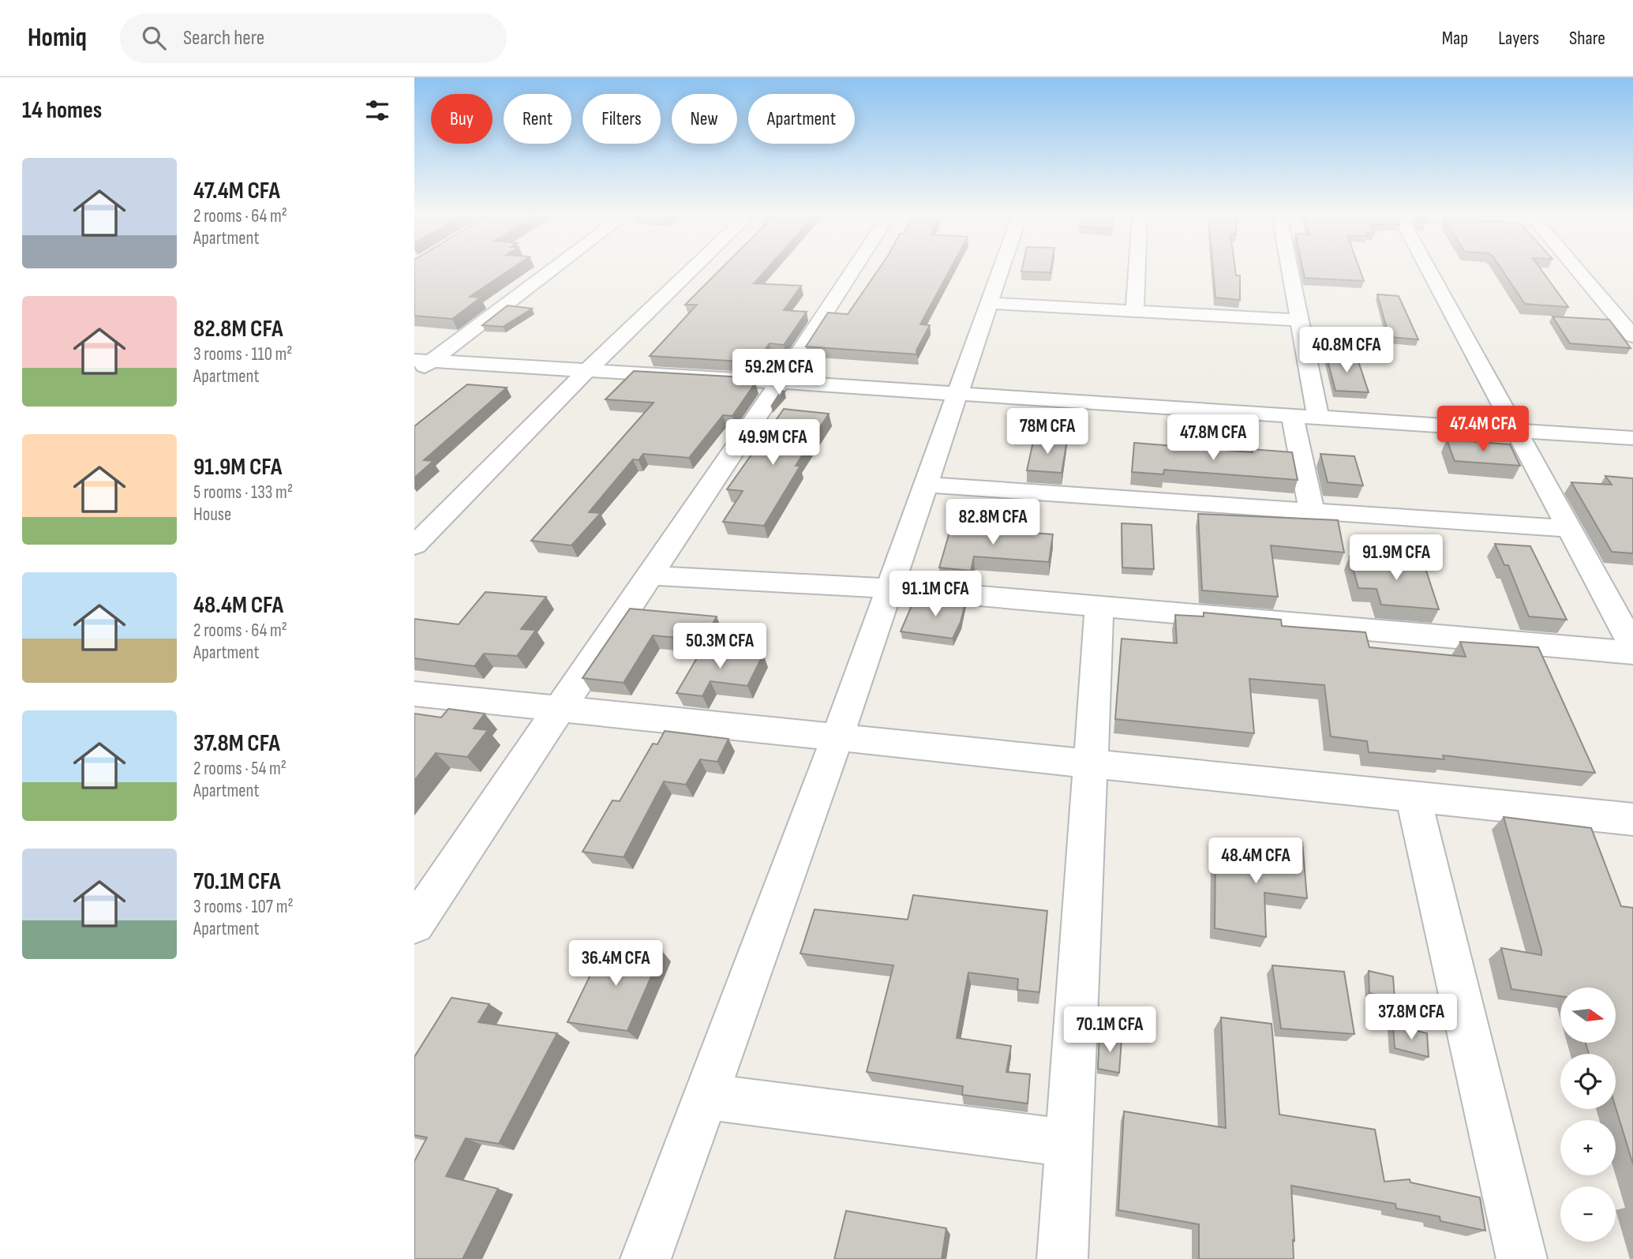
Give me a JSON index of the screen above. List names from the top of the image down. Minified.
{"north":"right","page":{"header":"Homiq","search":"Search here","nav":["Map","Layers","Share"],"heading":"14 homes","chip":["Buy","Rent","Filters","New","Apartment"],"list":[{"name":"47.4M CFA","note":"2 rooms · 64 m² · Apartment"},{"name":"82.8M CFA","note":"3 rooms · 110 m² · Apartment"},{"name":"91.9M CFA","note":"5 rooms · 133 m² · House"},{"name":"48.4M CFA","note":"2 rooms · 64 m² · Apartment"},{"name":"37.8M CFA","note":"2 rooms · 54 m² · Apartment"},{"name":"70.1M CFA","note":"3 rooms · 107 m² · Apartment"}],"price":["40.8M CFA","59.2M CFA","47.4M CFA","78M CFA","47.8M CFA","49.9M CFA","82.8M CFA","91.9M CFA","91.1M CFA","50.3M CFA","48.4M CFA","36.4M CFA","37.8M CFA","70.1M CFA"],"map_buttons":["+","−"]}}
